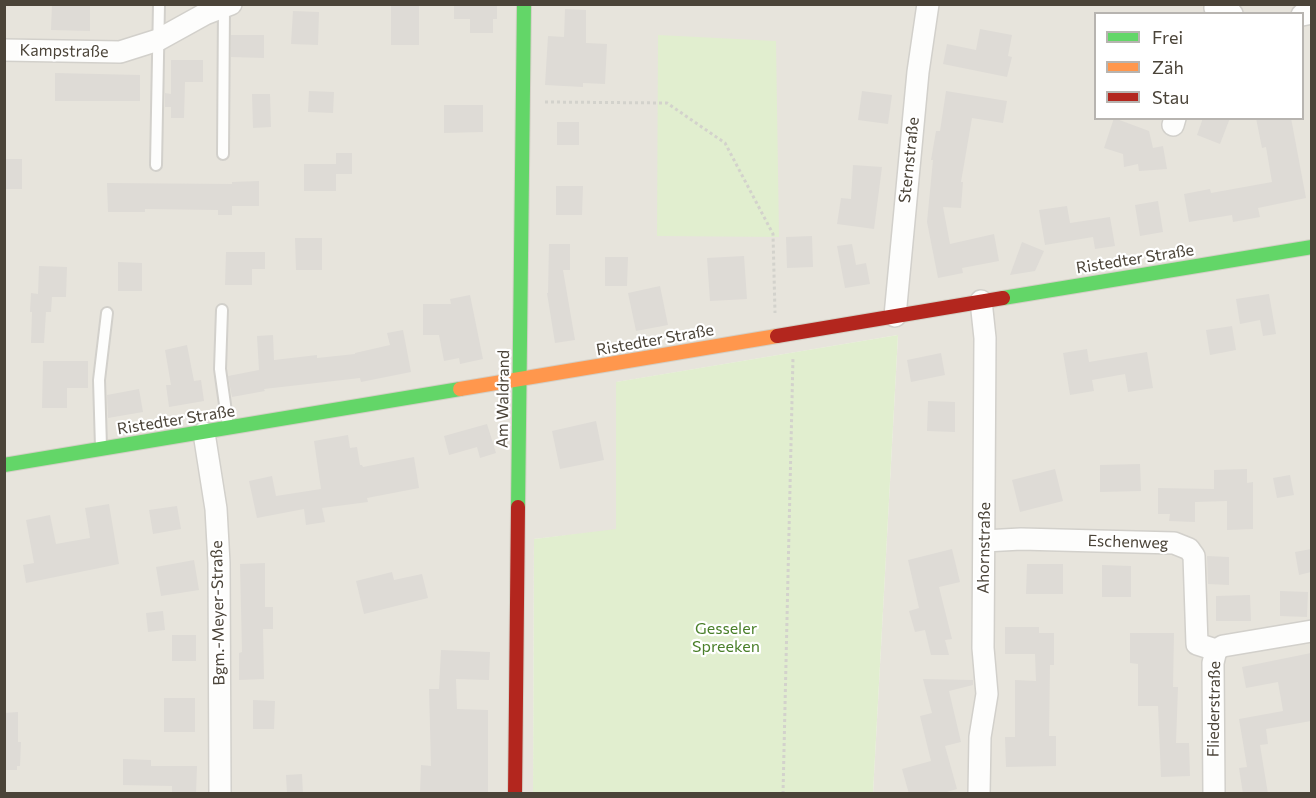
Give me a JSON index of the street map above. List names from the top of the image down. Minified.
{"streets":{"street":["Kampstraße","Sternstraße","Ristedter Straße","Am Waldrand","Eschenweg","Ahornstraße","Bgm.-Meyer-Straße","Fliederstraße"]},"crossings":[["Sternstraße","Ristedter Straße"],["Ristedter Straße","Am Waldrand"],["Ristedter Straße","Ahornstraße"],["Ristedter Straße","Bgm.-Meyer-Straße"],["Eschenweg","Ahornstraße"],["Eschenweg","Fliederstraße"]],"parks":["Gesseler Spreeken"],"legend":["Frei","Zäh","Stau"]}
